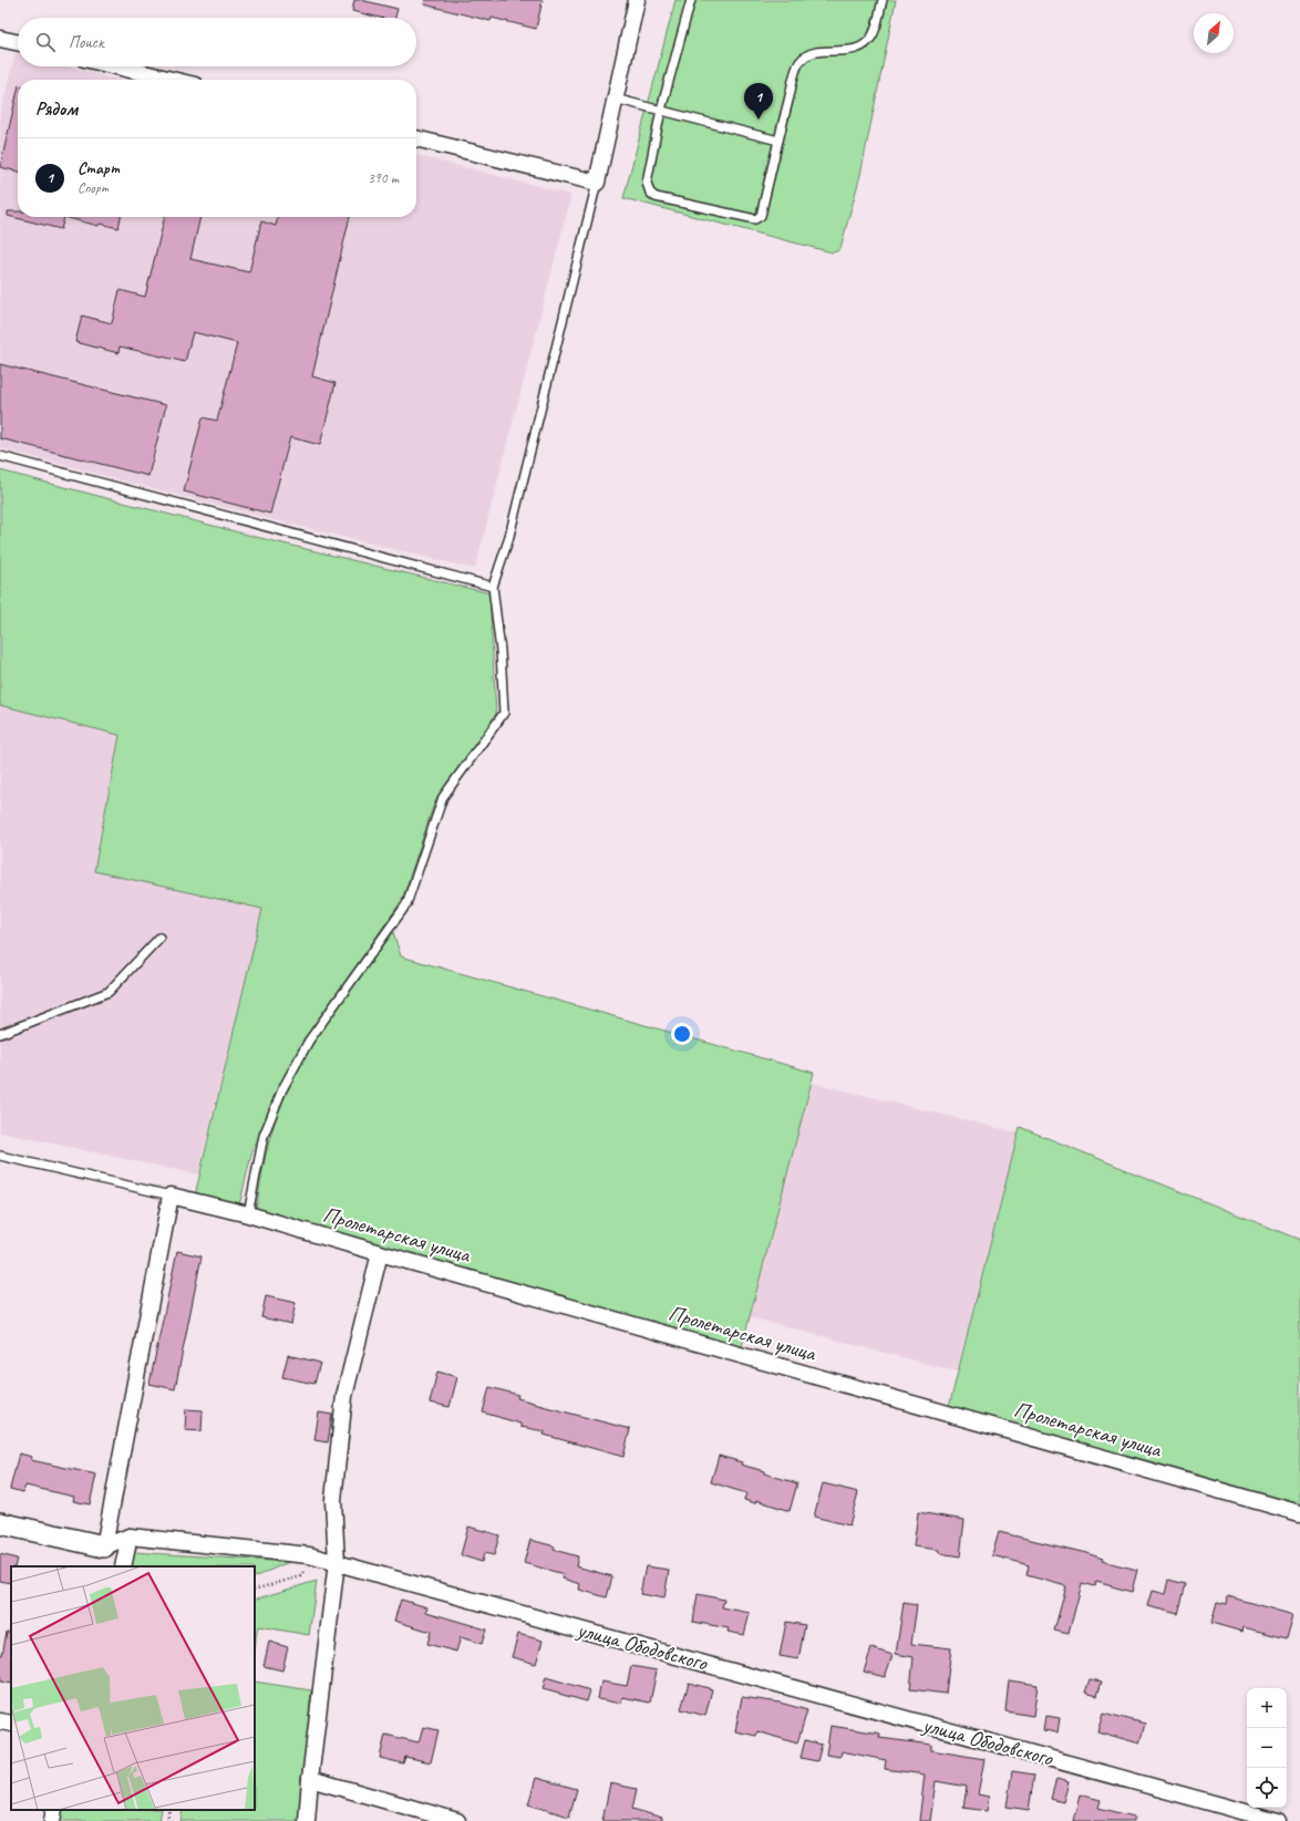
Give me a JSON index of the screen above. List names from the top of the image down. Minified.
{"streets":{"street":["Пролетарская улица","улица Ободовского"]},"north":"top right","page":{"search":"Поиск","heading":"Рядом","pins":"1","list":[{"mark":"1","name":"Старт","note":"Спорт","value":"390 m"}],"map_buttons":["+","−"]}}
